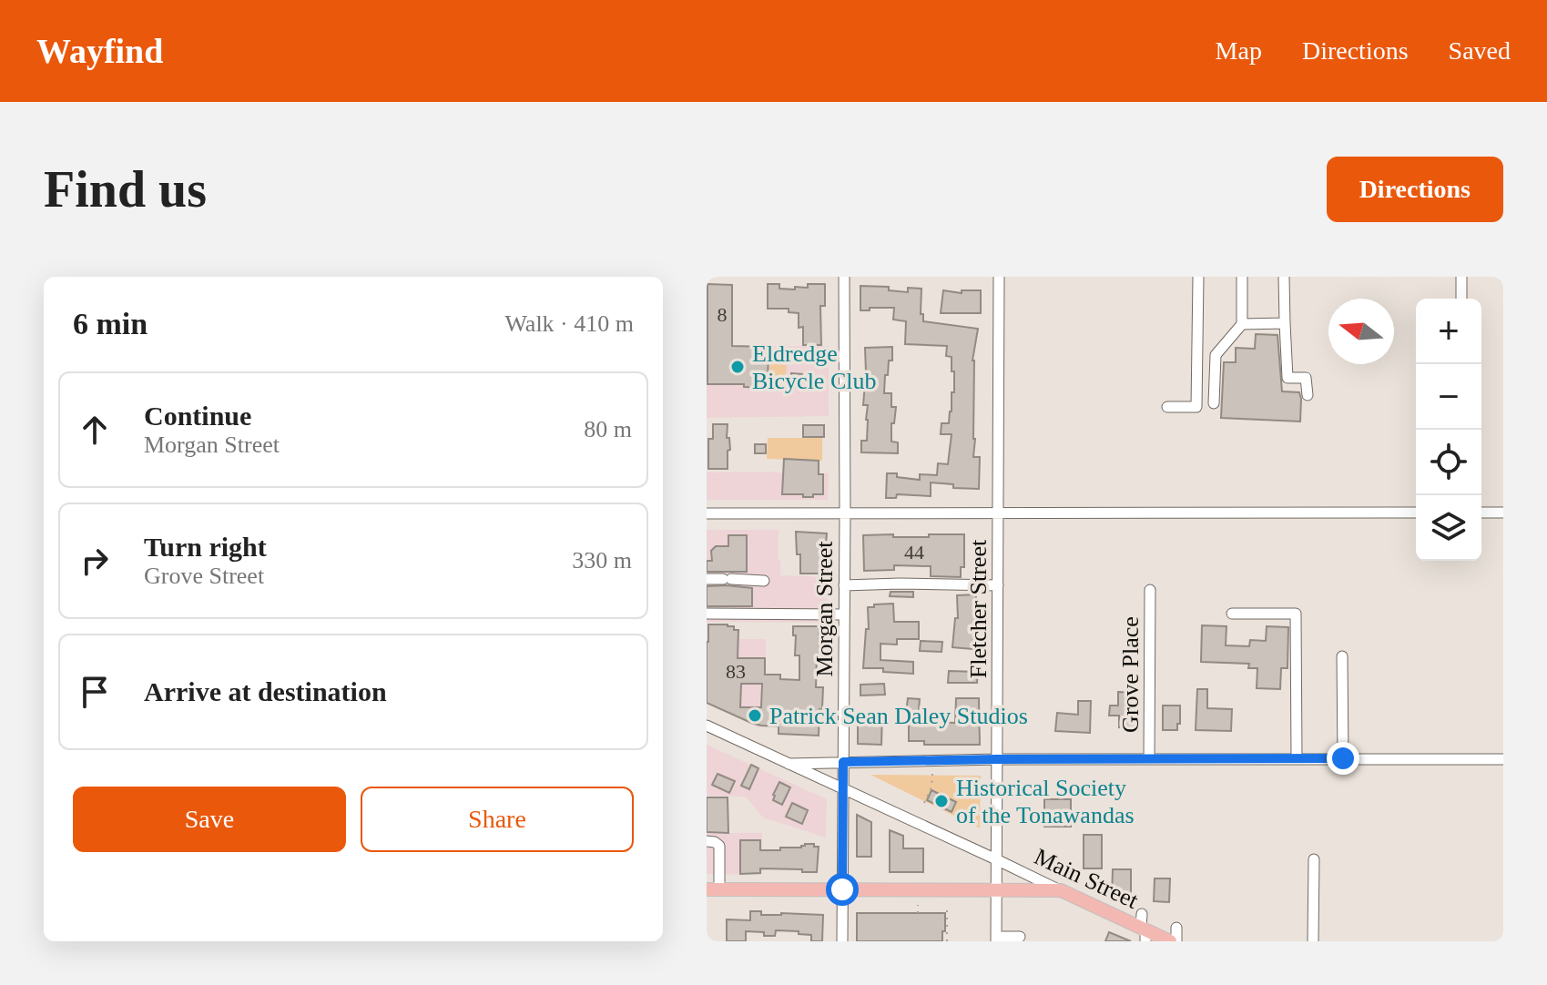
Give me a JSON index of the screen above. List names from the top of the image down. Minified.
{"streets":{"main road":["Main Street"],"street":["Morgan Street","Fletcher Street","Grove Place"]},"crossings":[["Morgan Street","Main Street"],["Fletcher Street","Main Street"]],"places":["Eldredge Bicycle Club","Patrick Sean Daley Studios","Historical Society of the Tonawandas"],"house_numbers":["8","44","83"],"north":"left","page":{"header":"Wayfind","nav":["Map","Directions","Saved"],"buttons":["Directions",["Save","Share"]],"title":"Find us","heading":["6 min","Walk · 410 m"],"map_buttons":["+","−"],"list":[["Continue","Morgan Street","80 m"],["Turn right","Grove Street","330 m"],"Arrive at destination"]}}
